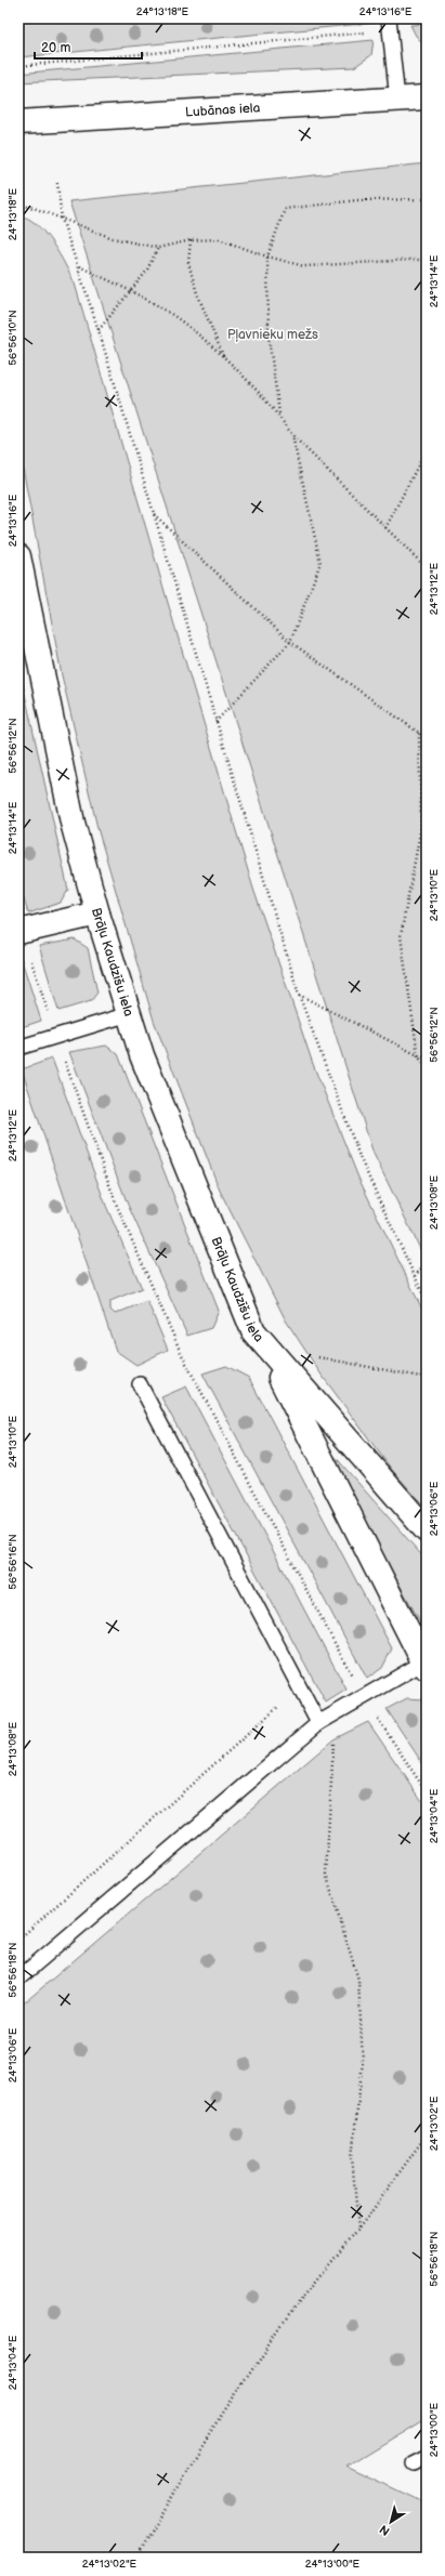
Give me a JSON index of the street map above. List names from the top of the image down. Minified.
{"streets":{"street":["Lubānas iela","Brāļu Kaudzīšu iela"]},"parks":["Pļavnieku mežs"],"scale_bar":"20 m","north":"bottom left","coordinates":["24°13'18\"E","24°13'16\"E","24°13'14\"E","56°56'10\"N","24°13'12\"E","56°56'12\"N","24°13'10\"E","24°13'08\"E","24°13'06\"E","56°56'16\"N","24°13'04\"E","56°56'18\"N","24°13'02\"E","24°13'00\"E"]}
